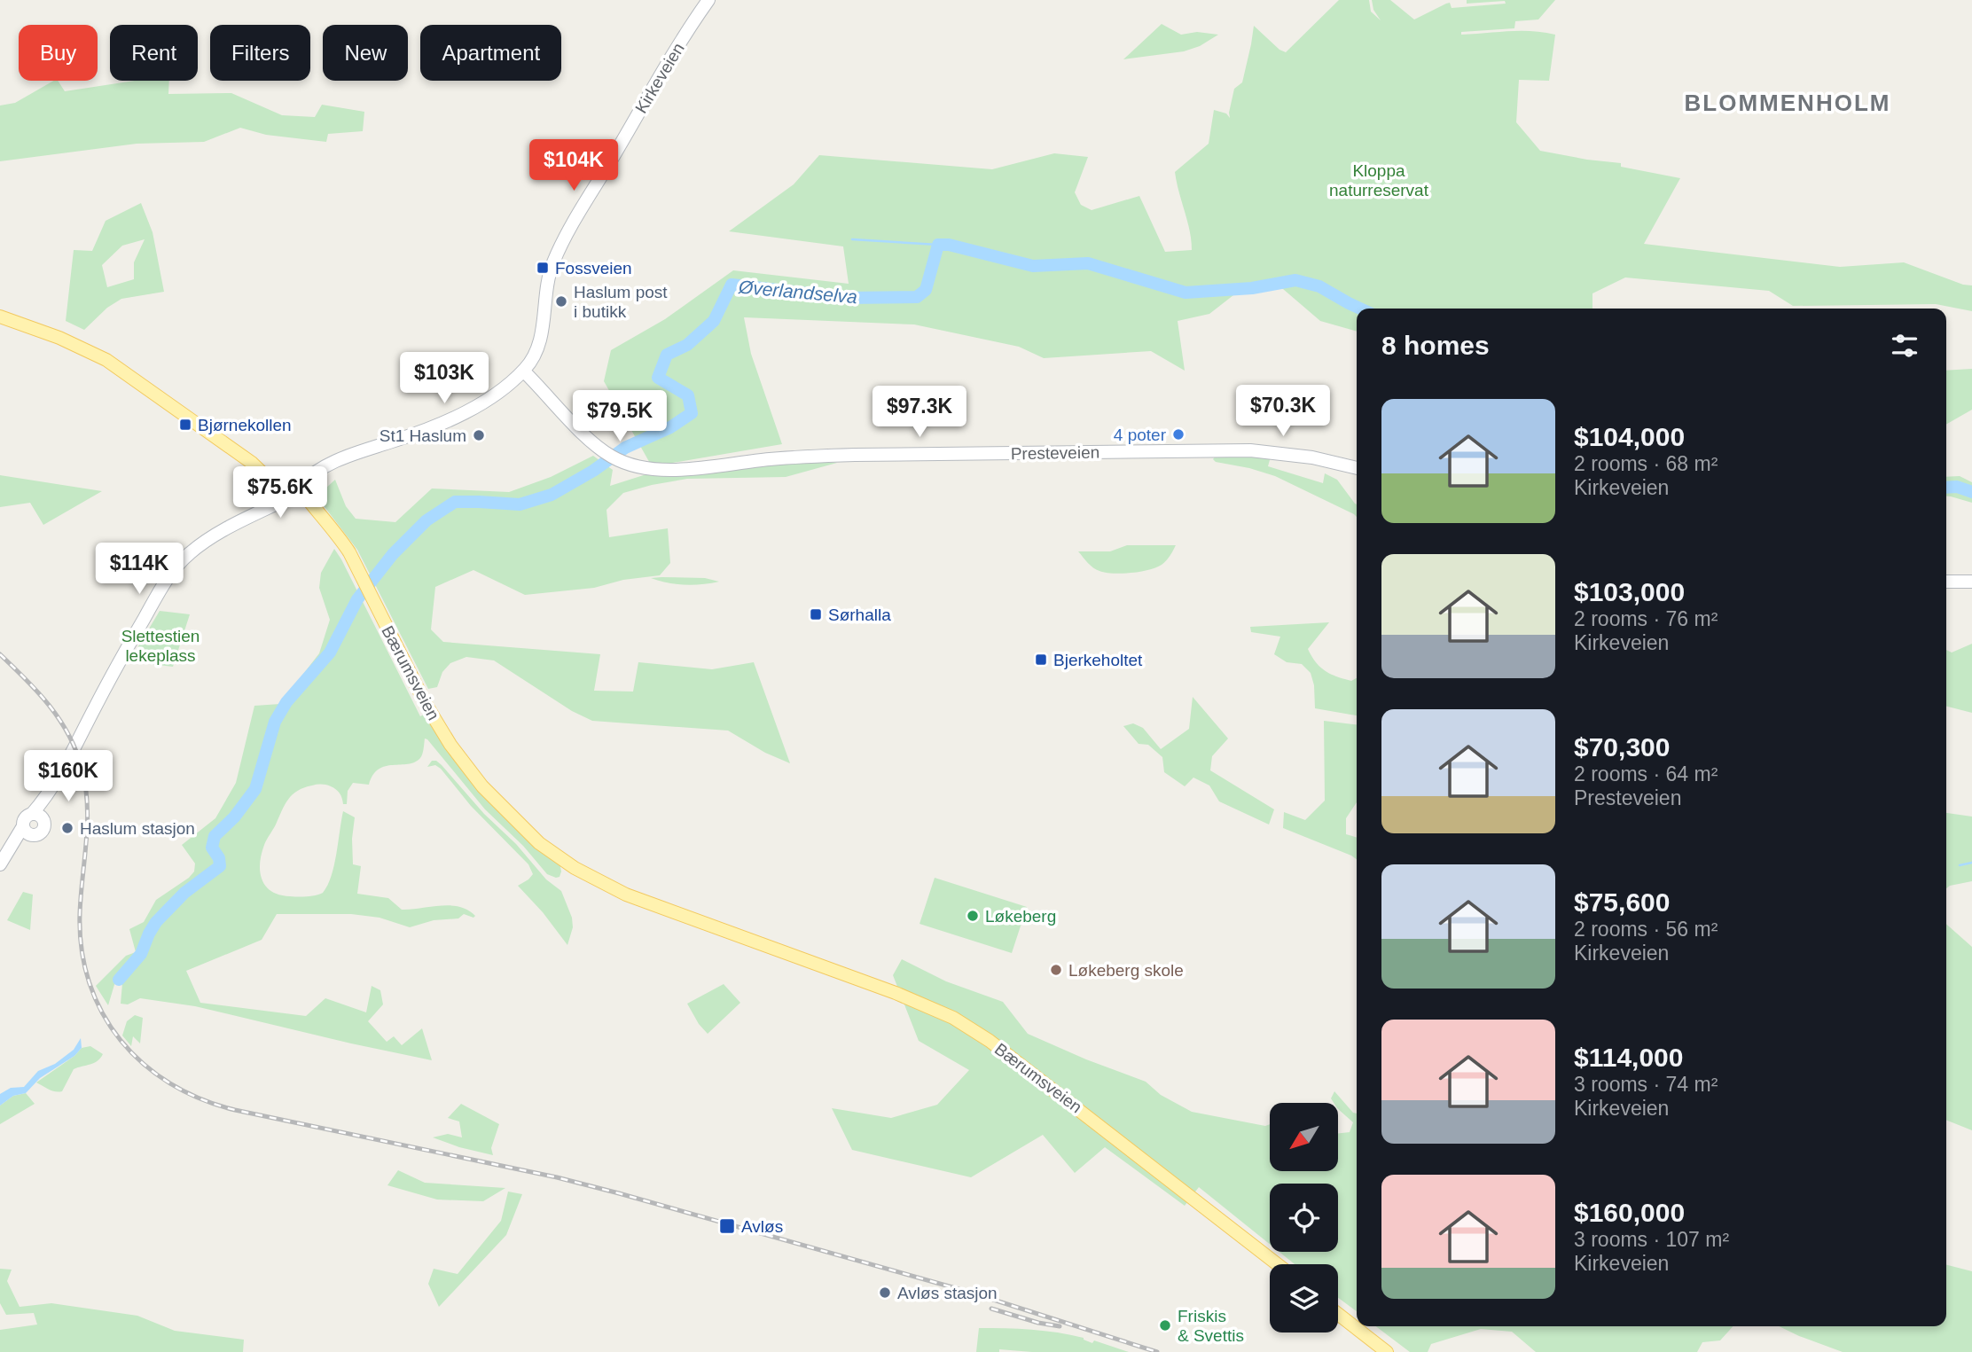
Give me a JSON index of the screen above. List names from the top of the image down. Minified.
{"streets":{"main road":["Kirkeveien","Presteveien","Bærumsveien"]},"crossings":[["Kirkeveien","Presteveien"],["Kirkeveien","Bærumsveien"]],"districts":["BLOMMENHOLM"],"water":["Øverlandselva"],"parks":["Kloppa naturreservat","Slettestien lekeplass"],"places":{"transit":["Fossveien","Bjørnekollen","Sørhalla","Bjerkeholtet","Avløs"],"other":["Haslum post i butikk","4 poter","St1 Haslum","Haslum stasjon","Løkeberg","Løkeberg skole","Avløs stasjon","Friskis & Svettis"]},"north":"bottom left","page":{"chip":["Buy","Rent","Filters","New","Apartment"],"price":["$104K","$103K","$70.3K","$97.3K","$79.5K","$75.6K","$114K","$160K"],"heading":"8 homes","list":[{"name":"$104,000","note":"2 rooms · 68 m² · Kirkeveien"},{"name":"$103,000","note":"2 rooms · 76 m² · Kirkeveien"},{"name":"$70,300","note":"2 rooms · 64 m² · Presteveien"},{"name":"$75,600","note":"2 rooms · 56 m² · Kirkeveien"},{"name":"$114,000","note":"3 rooms · 74 m² · Kirkeveien"},{"name":"$160,000","note":"3 rooms · 107 m² · Kirkeveien"}]}}
